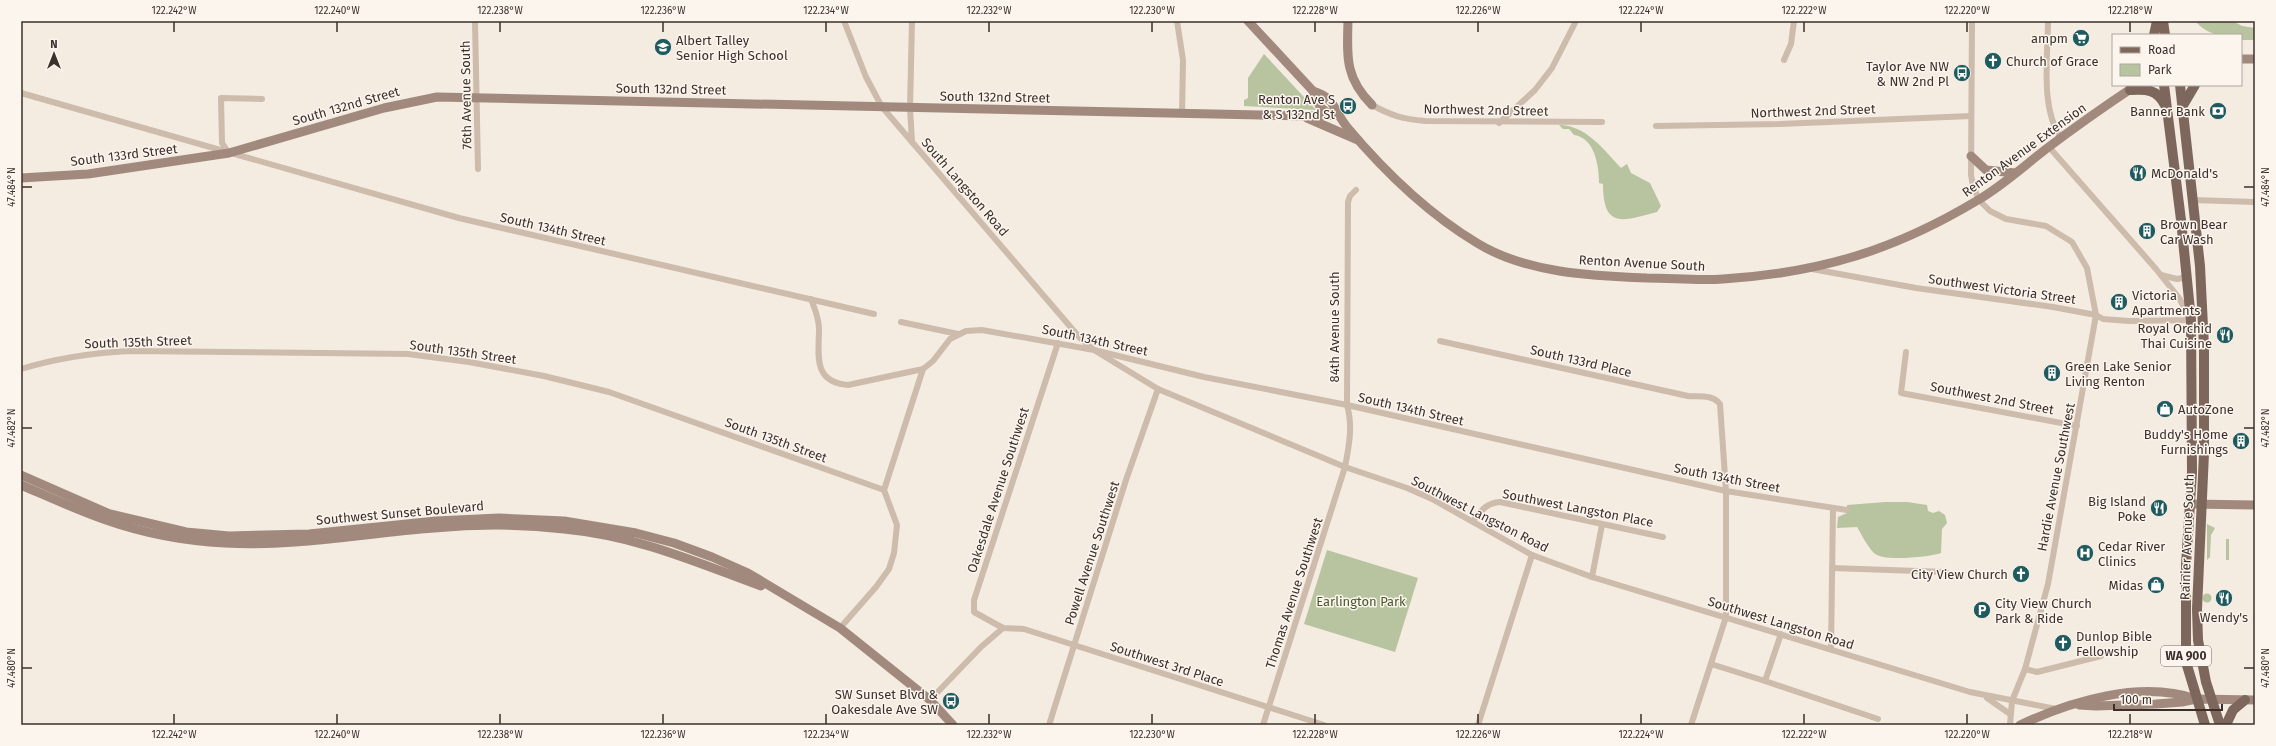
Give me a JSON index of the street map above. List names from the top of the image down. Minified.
{"streets":{"main road":["South 132nd Street","Renton Avenue Extension","South 133rd Street","Renton Avenue South","Southwest Sunset Boulevard","Rainier Avenue South","WA 900"],"street":["76th Avenue South","Northwest 2nd Street","South Langston Road","South 134th Street","Southwest Victoria Street","84th Avenue South","South 135th Street","South 133rd Place","Southwest 2nd Street","Hardie Avenue Southwest","Oakesdale Avenue Southwest","Southwest Langston Place","Southwest Langston Road","Powell Avenue Southwest","Thomas Avenue Southwest","Southwest 3rd Place"]},"crossings":[["South 132nd Street","76th Avenue South"],["South 132nd Street","South 133rd Street"],["South 132nd Street","South Langston Road"],["South 132nd Street","South 134th Street"],["South 132nd Street","Renton Avenue South"],["Renton Avenue Extension","Renton Avenue South"],["Renton Avenue Extension","Southwest Victoria Street"],["Renton Avenue Extension","Hardie Avenue Southwest"],["South 133rd Street","South 134th Street"],["South Langston Road","South 134th Street"],["South Langston Road","Southwest Langston Road"],["South 134th Street","84th Avenue South"],["South 134th Street","South 133rd Place"],["South 134th Street","Oakesdale Avenue Southwest"],["South 134th Street","Southwest Langston Road"],["Renton Avenue South","Southwest Victoria Street"],["Southwest Victoria Street","Hardie Avenue Southwest"],["Southwest Victoria Street","Rainier Avenue South"],["84th Avenue South","Southwest Langston Road"],["84th Avenue South","Thomas Avenue Southwest"],["Southwest 2nd Street","Hardie Avenue Southwest"],["Hardie Avenue Southwest","Southwest Langston Road"],["Oakesdale Avenue Southwest","Southwest 3rd Place"],["Southwest Langston Place","Southwest Langston Road"],["Southwest Langston Road","Powell Avenue Southwest"],["Southwest Langston Road","Thomas Avenue Southwest"],["Powell Avenue Southwest","Southwest 3rd Place"],["Thomas Avenue Southwest","Southwest 3rd Place"]],"parks":["Earlington Park"],"places":{"supermarket":["ampm"],"school or university":["Albert Talley Senior High School"],"church":["Church of Grace","City View Church","Dunlop Bible Fellowship"],"bus stop":["Taylor Ave NW & NW 2nd Pl","Renton Ave S & S 132nd St","SW Sunset Blvd & Oakesdale Ave SW"],"bank":["Banner Bank"],"restaurant":["McDonald's","Royal Orchid Thai Cuisine","Big Island Poke","Wendy's"],"building":["Brown Bear Car Wash","Victoria Apartments","Green Lake Senior Living Renton","Buddy's Home Furnishings"],"shop":["AutoZone","Midas"],"hospital":["Cedar River Clinics"],"parking":["City View Church Park & Ride"]},"legend":["Road","Park"],"scale_bar":"100 m","north":"top","coordinates":["122.242°W","122.240°W","122.238°W","122.236°W","122.234°W","122.232°W","122.230°W","122.228°W","122.226°W","122.224°W","122.222°W","122.220°W","122.218°W","47.484°N","47.482°N","47.480°N"]}
